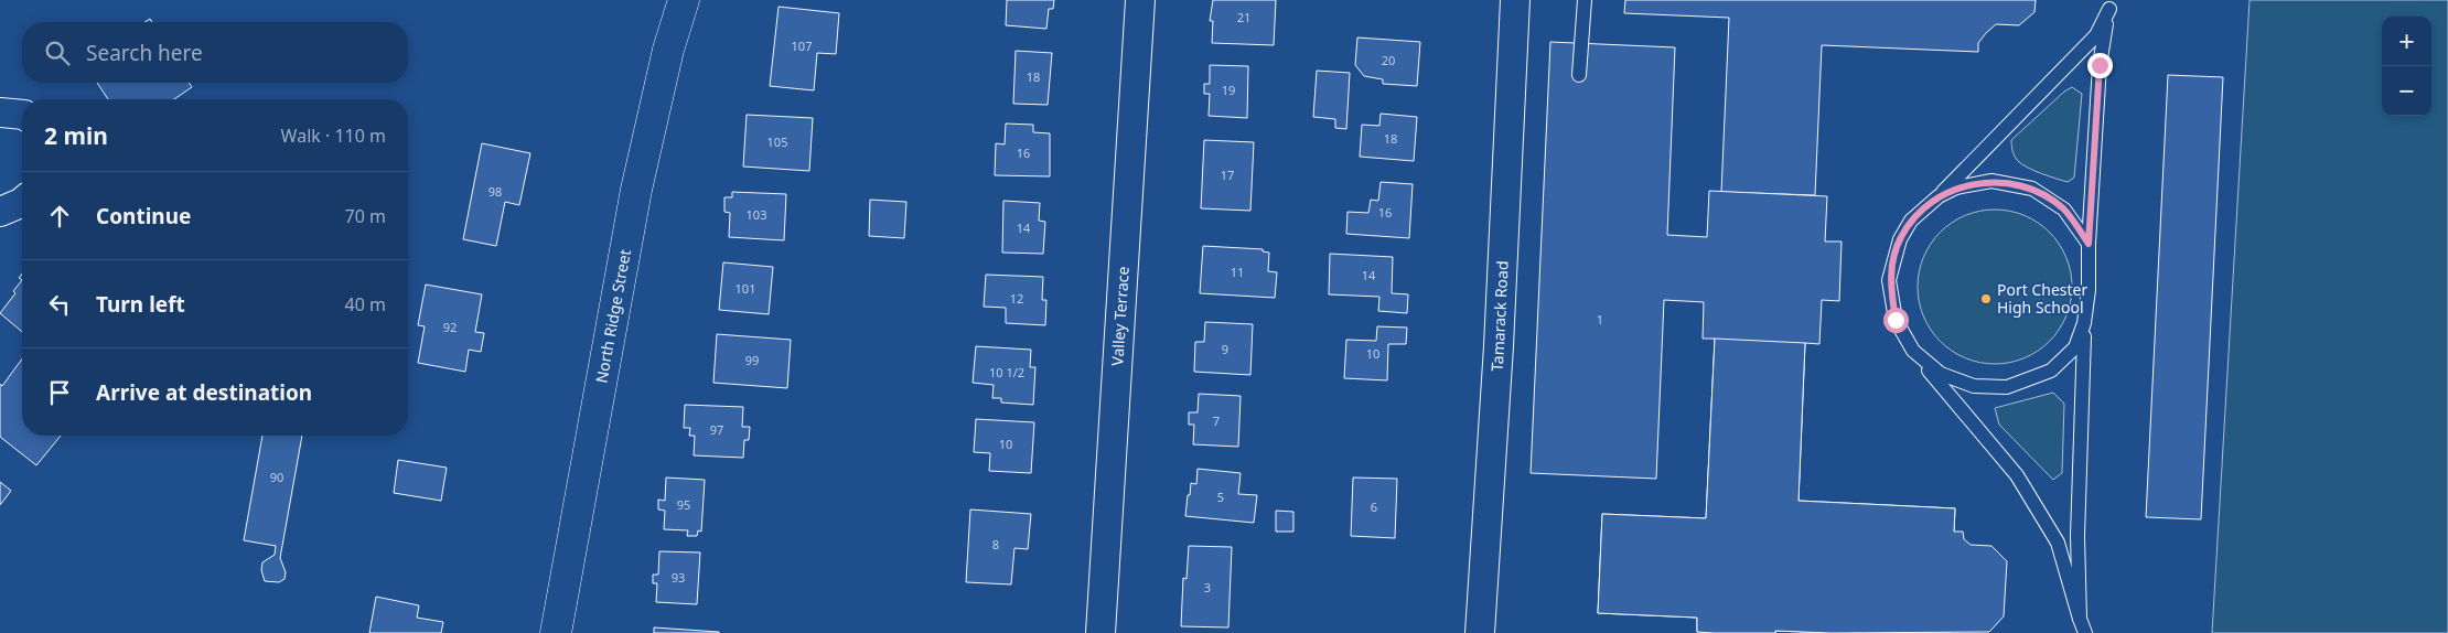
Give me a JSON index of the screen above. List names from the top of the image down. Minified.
{"streets":{"street":["North Ridge Street","Valley Terrace","Tamarack Road"]},"places":["Port Chester High School"],"house_numbers":["21","107","20","18","19","18","105","16","17","98","16","103","14","11","14","101","12","1","92","9","10","99","10 1/2","7","97","10","90","5","95","6","8","93","3"],"page":{"map_buttons":["+","−"],"search":"Search here","heading":["2 min","Walk · 110 m"],"list":[["Continue","70 m"],["Turn left","40 m"],"Arrive at destination"]}}
